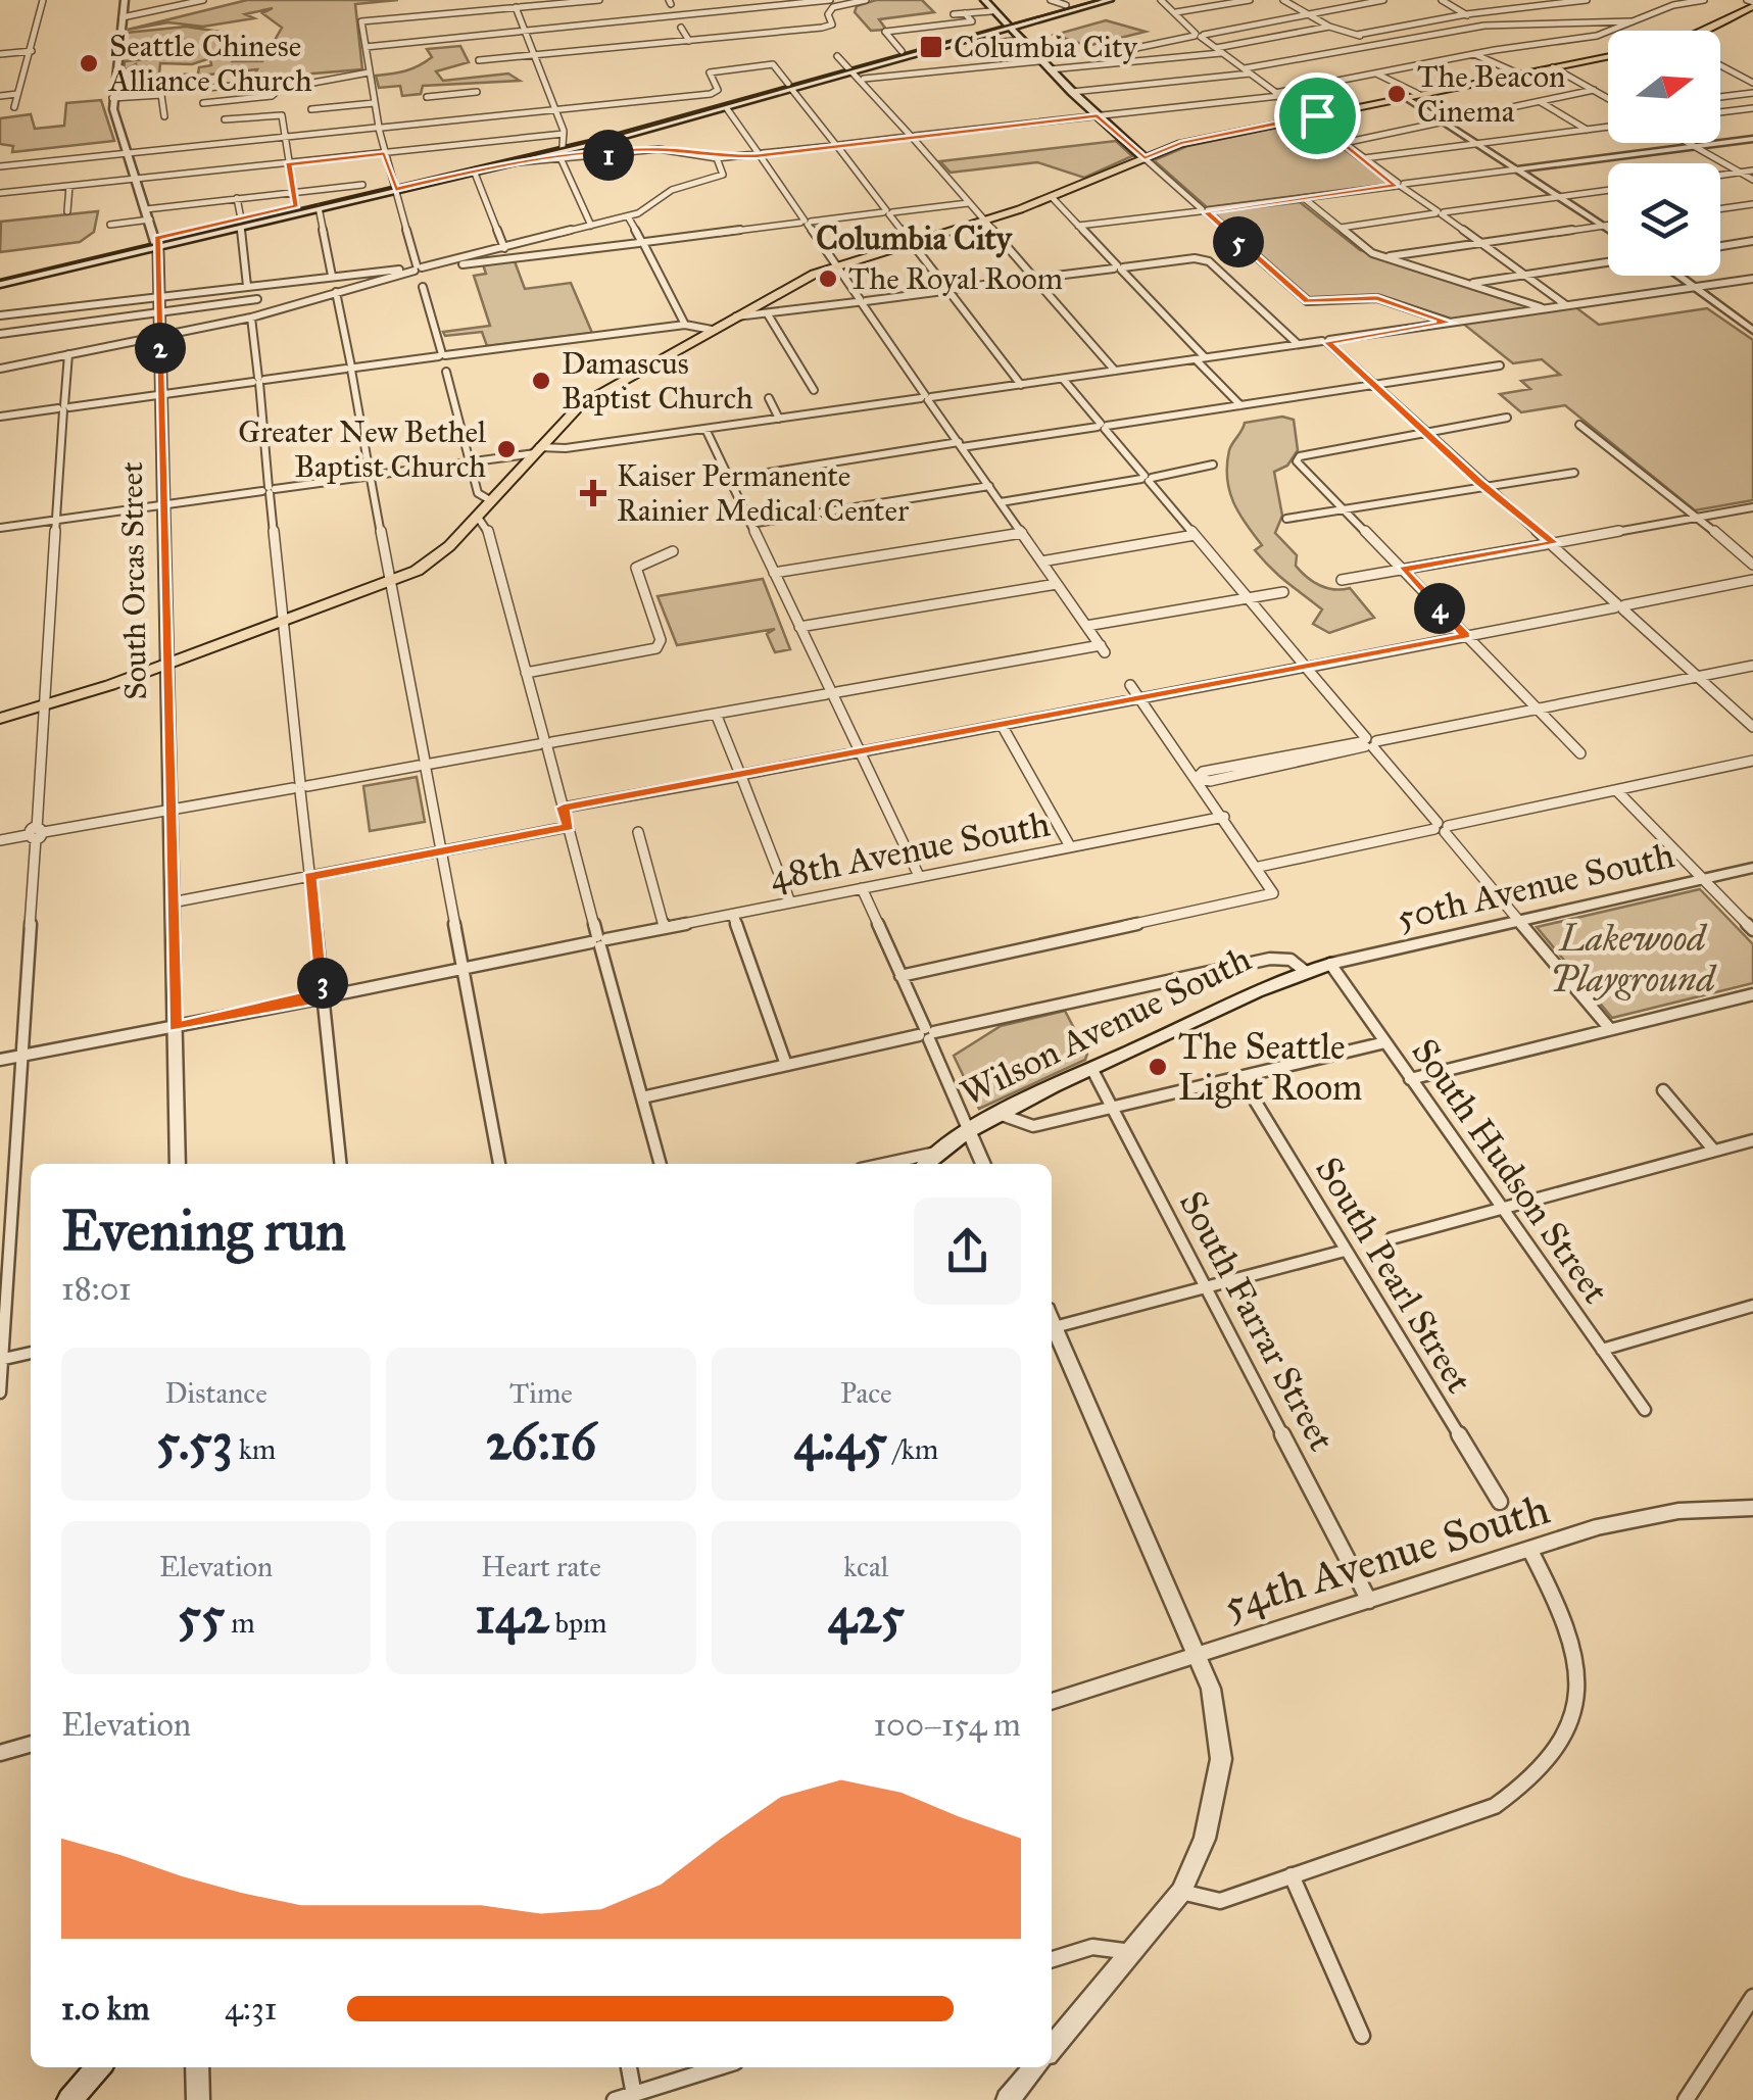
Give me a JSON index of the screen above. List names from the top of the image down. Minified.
{"streets":{"main road":["Wilson Avenue South"],"street":["South Orcas Street","48th Avenue South","50th Avenue South","South Hudson Street","South Pearl Street","South Farrar Street","54th Avenue South"]},"crossings":[["South Orcas Street","48th Avenue South"],["50th Avenue South","Wilson Avenue South"],["50th Avenue South","South Hudson Street"],["Wilson Avenue South","South Hudson Street"],["Wilson Avenue South","South Farrar Street"],["South Farrar Street","54th Avenue South"]],"districts":["Columbia City"],"parks":["Lakewood Playground"],"places":{"transit":["Columbia City"],"other":["Seattle Chinese Alliance Church","The Beacon Cinema","The Royal Room","Damascus Baptist Church","Greater New Bethel Baptist Church","The Seattle Light Room"],"health":["Kaiser Permanente Rainier Medical Center"]},"north":"right","page":{"pins":["1","5","2","4","3"],"heading":["Evening run","18:01"],"stats":[["Distance","5.53 km"],["Time","26:16"],["Pace","4:45 /km"],["Elevation","55 m"],["Heart rate","142 bpm"],["kcal","425"]],"chart":["Elevation","100–154 m"],"list":[{"name":"1.0 km","note":"4:31"}]}}
